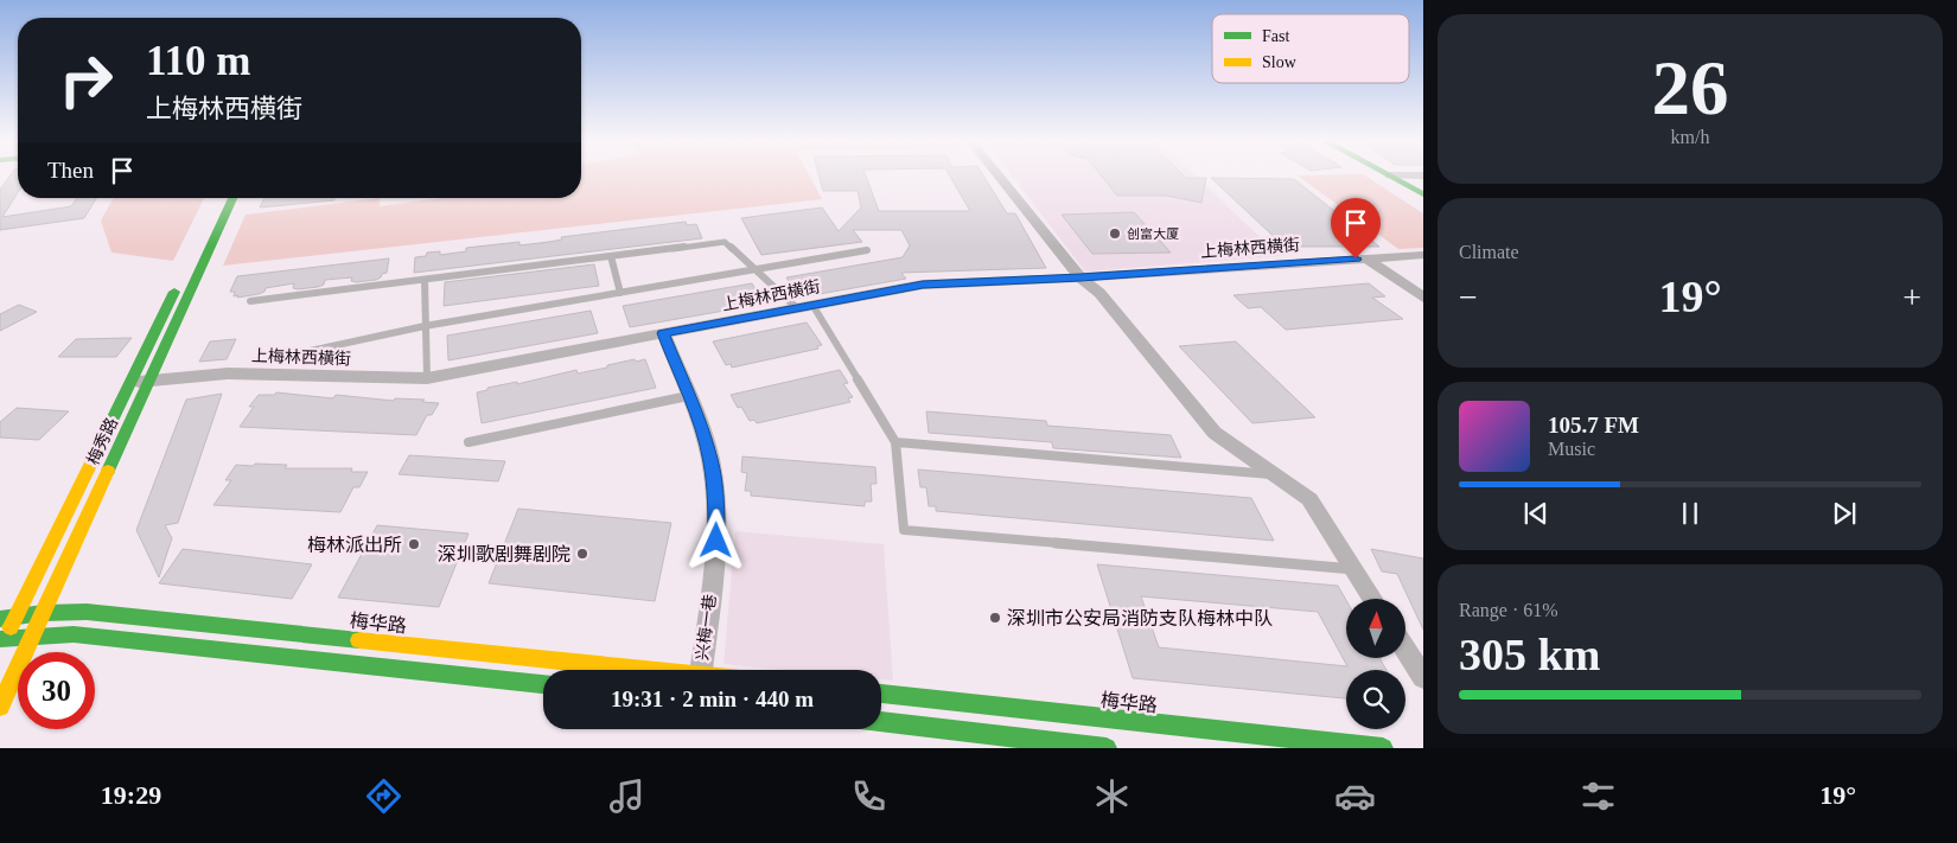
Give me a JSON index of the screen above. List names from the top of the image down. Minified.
{"streets":{"street":["上梅林西横街","梅秀路","梅华路","兴梅一巷"]},"crossings":[["上梅林西横街","梅秀路"],["上梅林西横街","兴梅一巷"],["梅秀路","梅华路"]],"places":["创富大厦","梅林派出所","深圳歌剧舞剧院","深圳市公安局消防支队梅林中队"],"legend":["Fast","Slow"],"north":"top","page":{"tile":[["26","km/h"],"Climate",["Range · 61%","305 km"]],"turn":["110 m","上梅林西横街"],"then":"Then","heat":["−","19°","+"],"song":["105.7 FM","Music"],"limit":"30","trip":"19:31 · 2 min · 440 m","tabs":["19:29","19°"]}}
